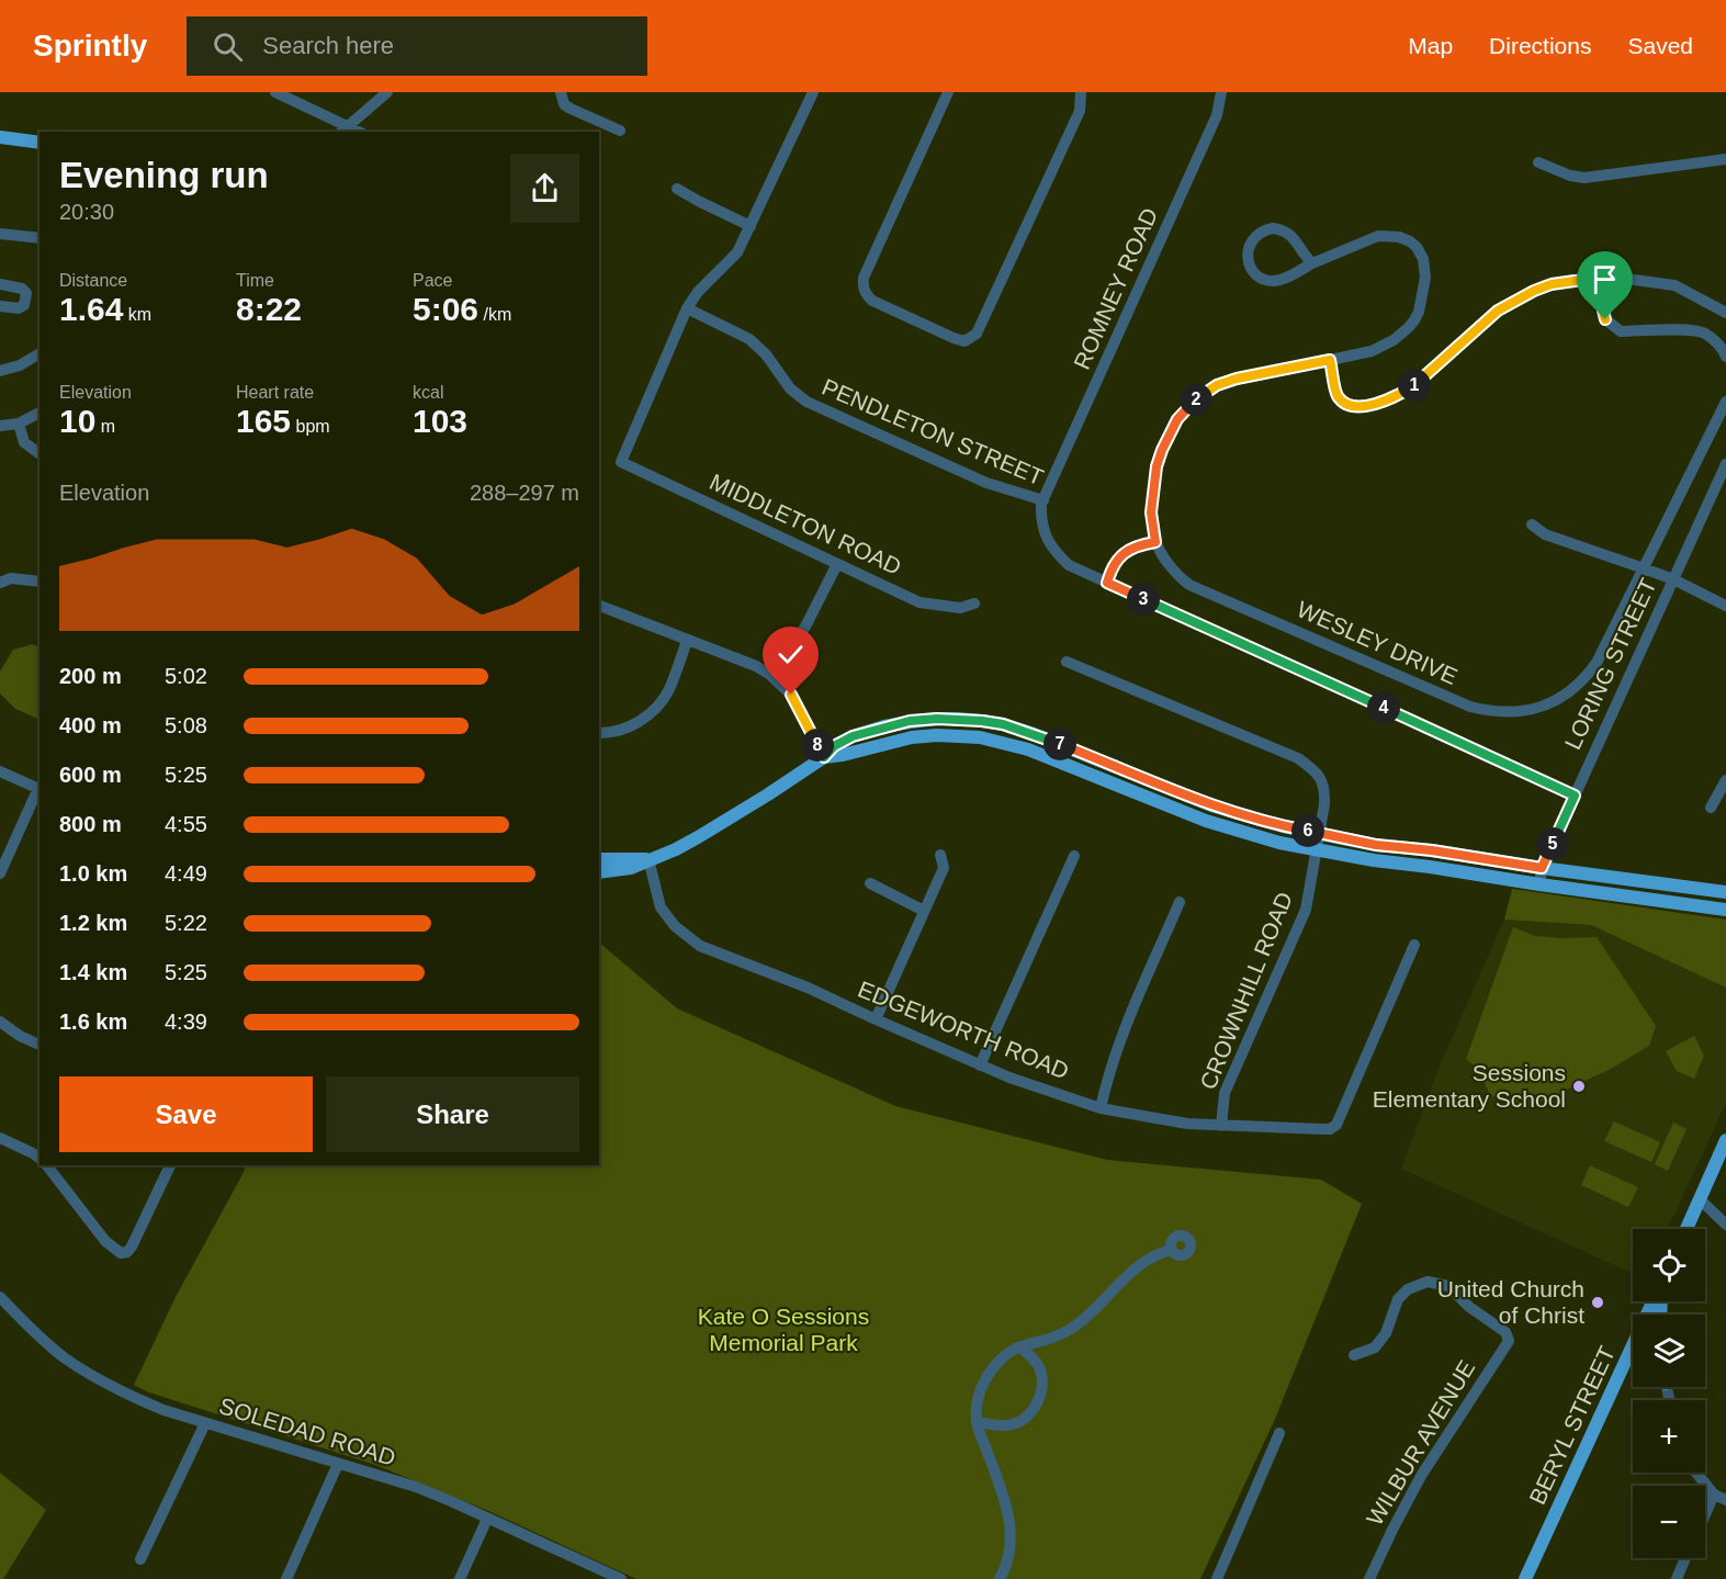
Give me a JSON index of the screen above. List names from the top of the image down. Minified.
{"streets":{"main road":["BERYL STREET"],"street":["ROMNEY ROAD","PENDLETON STREET","MIDDLETON ROAD","WESLEY DRIVE","LORING STREET","CROWNHILL ROAD","EDGEWORTH ROAD","SOLEDAD ROAD","WILBUR AVENUE"]},"crossings":[["ROMNEY ROAD","PENDLETON STREET"],["PENDLETON STREET","MIDDLETON ROAD"],["PENDLETON STREET","LORING STREET"],["CROWNHILL ROAD","EDGEWORTH ROAD"]],"parks":["Kate O Sessions Memorial Park"],"places":["Sessions Elementary School","United Church of Christ"],"page":{"header":"Sprintly","search":"Search here","nav":["Map","Directions","Saved"],"heading":["Evening run","20:30"],"stats":[["Distance","1.64 km"],["Time","8:22"],["Pace","5:06 /km"],["Elevation","10 m"],["Heart rate","165 bpm"],["kcal","103"]],"pins":["1","2","3","4","7","8","6","5"],"chart":["Elevation","288–297 m"],"list":[{"name":"200 m","note":"5:02"},{"name":"400 m","note":"5:08"},{"name":"600 m","note":"5:25"},{"name":"800 m","note":"4:55"},{"name":"1.0 km","note":"4:49"},{"name":"1.2 km","note":"5:22"},{"name":"1.4 km","note":"5:25"},{"name":"1.6 km","note":"4:39"}],"buttons":["Save","Share"],"map_buttons":["+","−"]}}
